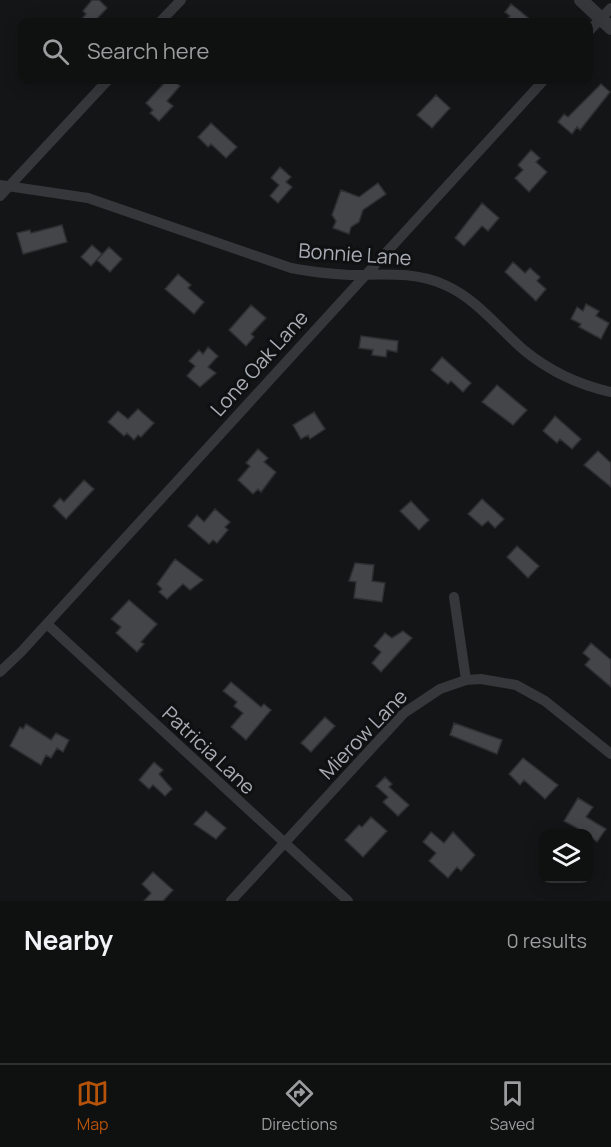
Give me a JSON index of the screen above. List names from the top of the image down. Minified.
{"streets":{"street":["Bonnie Lane","Lone Oak Lane","Mierow Lane","Patricia Lane"]},"crossings":[["Bonnie Lane","Lone Oak Lane"],["Lone Oak Lane","Patricia Lane"],["Mierow Lane","Patricia Lane"]],"page":{"search":"Search here","heading":["Nearby","0 results"],"nav":["Map","Directions","Saved"]}}
